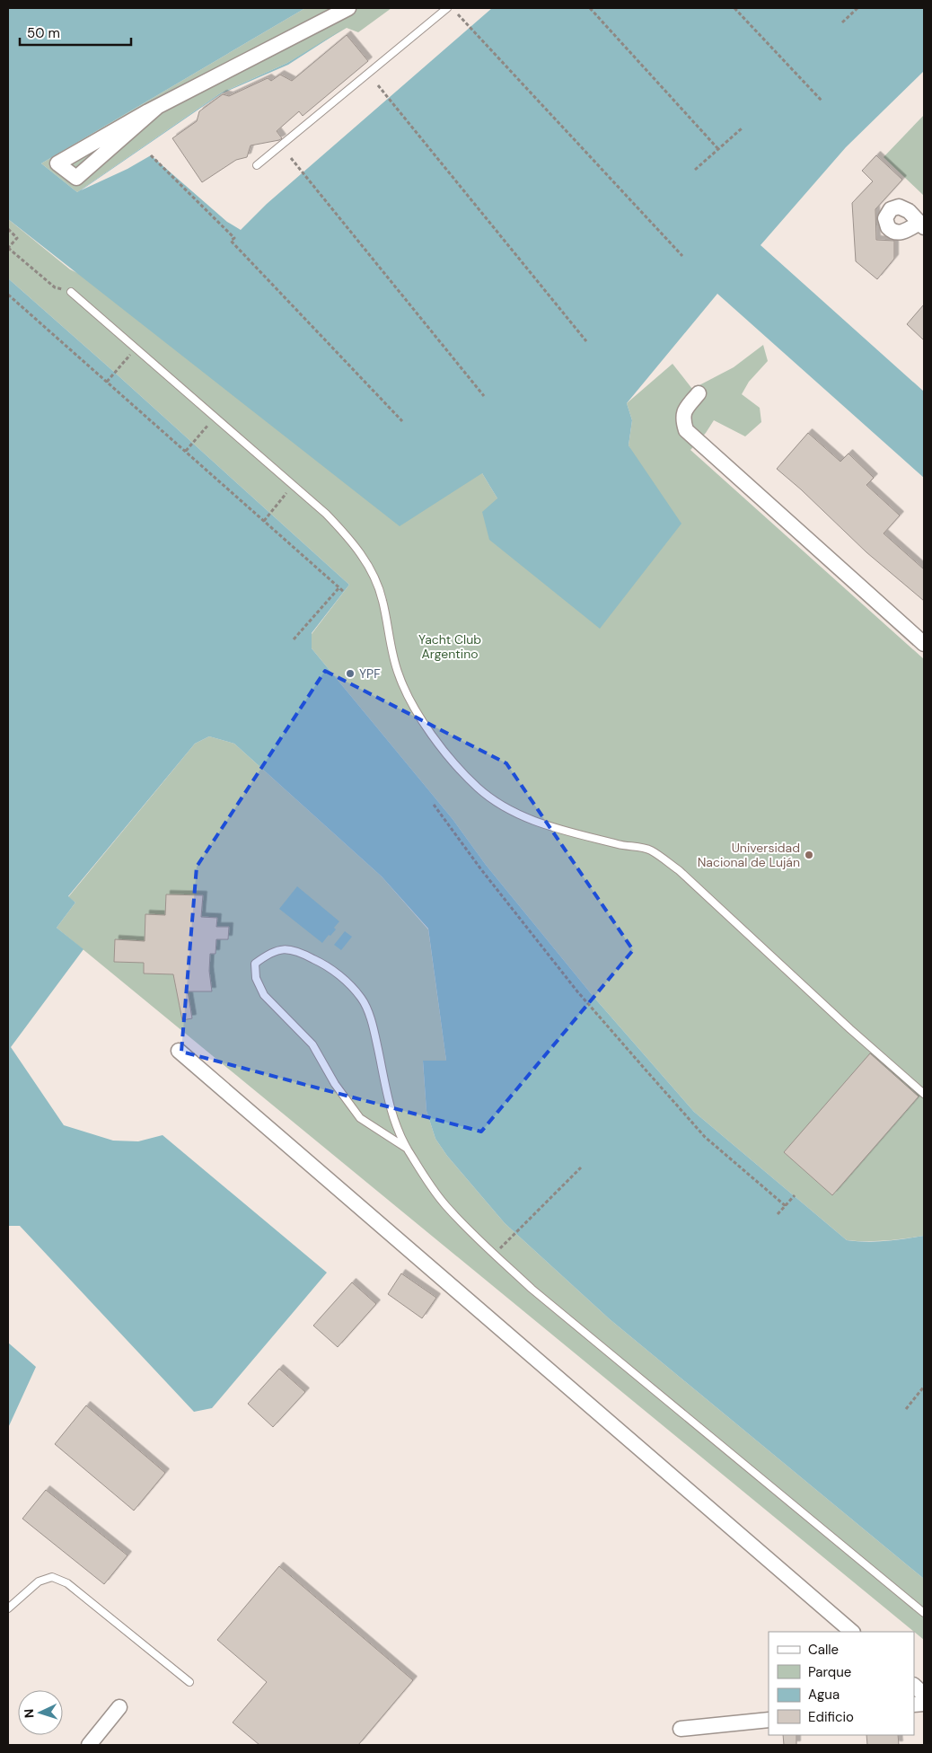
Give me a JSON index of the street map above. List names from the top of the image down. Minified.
{"parks":["Yacht Club Argentino"],"places":["YPF","Universidad Nacional de Luján"],"legend":["Calle","Parque","Agua","Edificio"],"scale_bar":"50 m","north":"left"}
